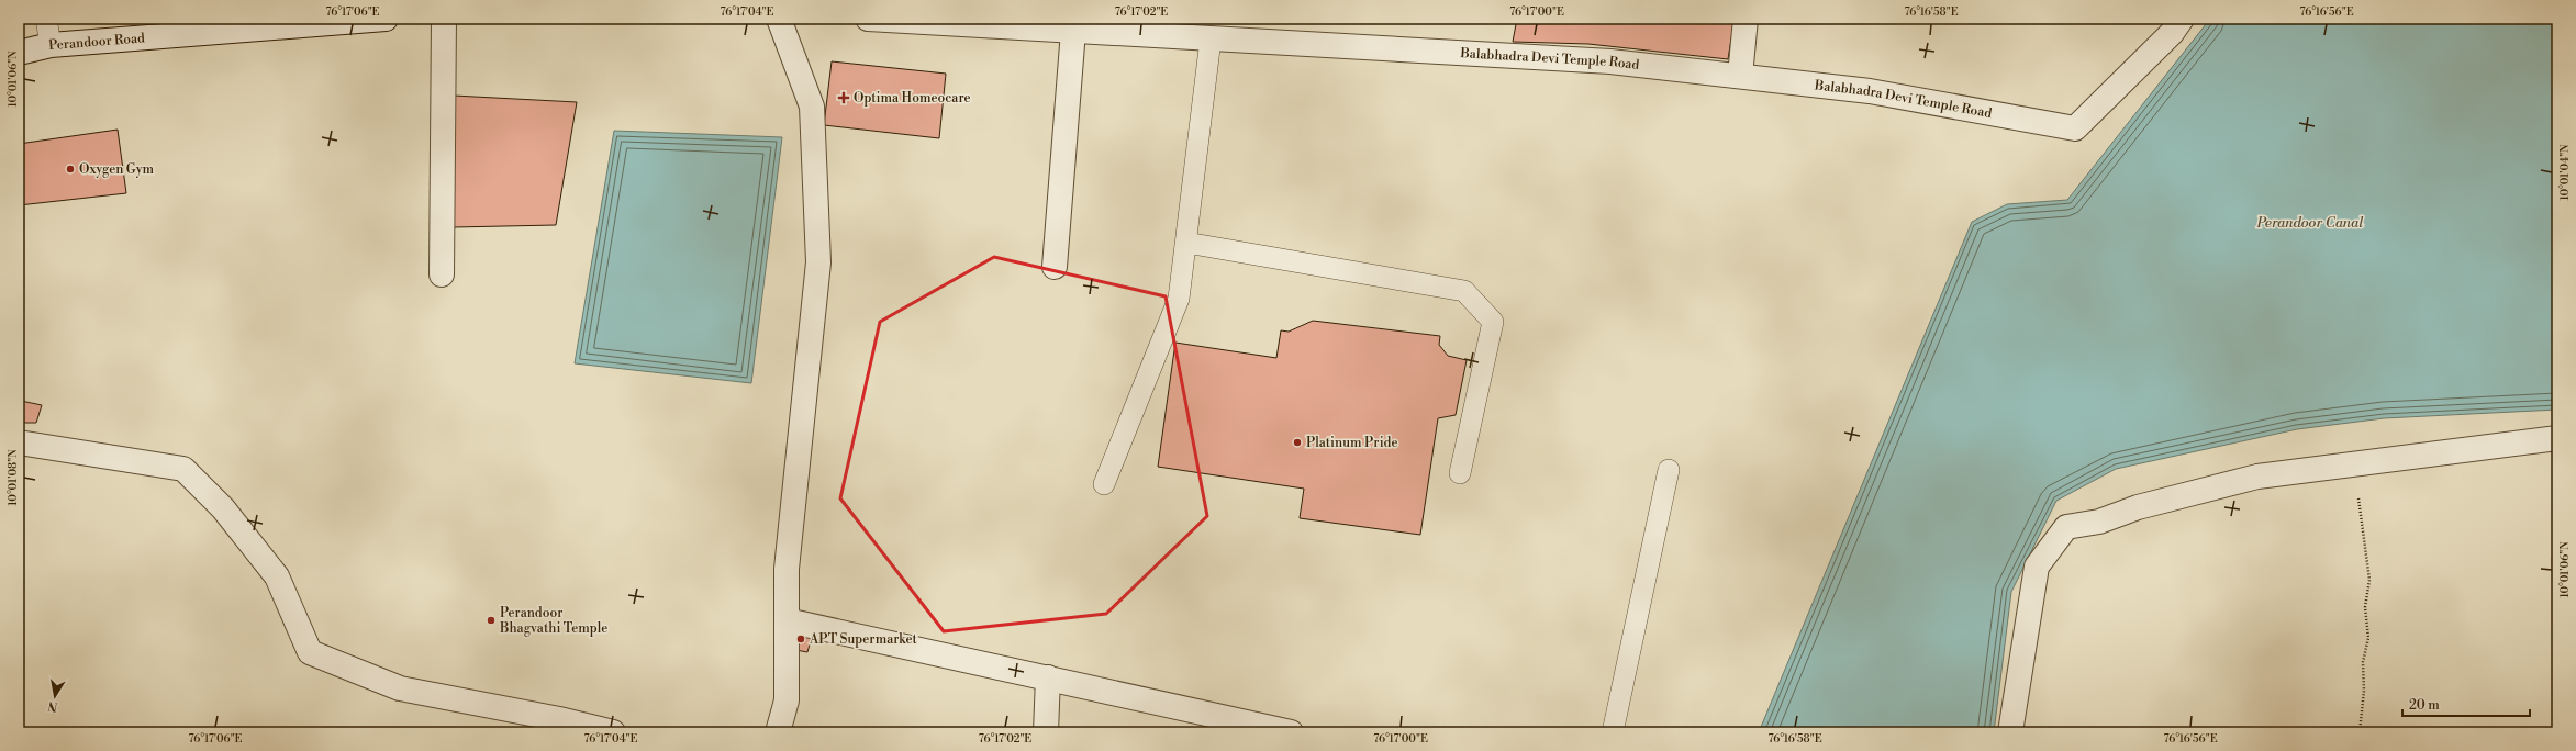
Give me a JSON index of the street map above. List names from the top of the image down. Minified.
{"streets":{"street":["Perandoor Road","Balabhadra Devi Temple Road"]},"water":["Perandoor Canal"],"places":{"health":["Optima Homeocare"],"other":["Oxygen Gym","Platinum Pride","Perandoor Bhagvathi Temple","APT Supermarket"]},"scale_bar":"20 m","north":"bottom","coordinates":["76°17'06\"E","76°17'04\"E","76°17'02\"E","76°17'00\"E","76°16'58\"E","76°16'56\"E","10°01'06\"N","10°01'04\"N","10°01'08\"N"]}
